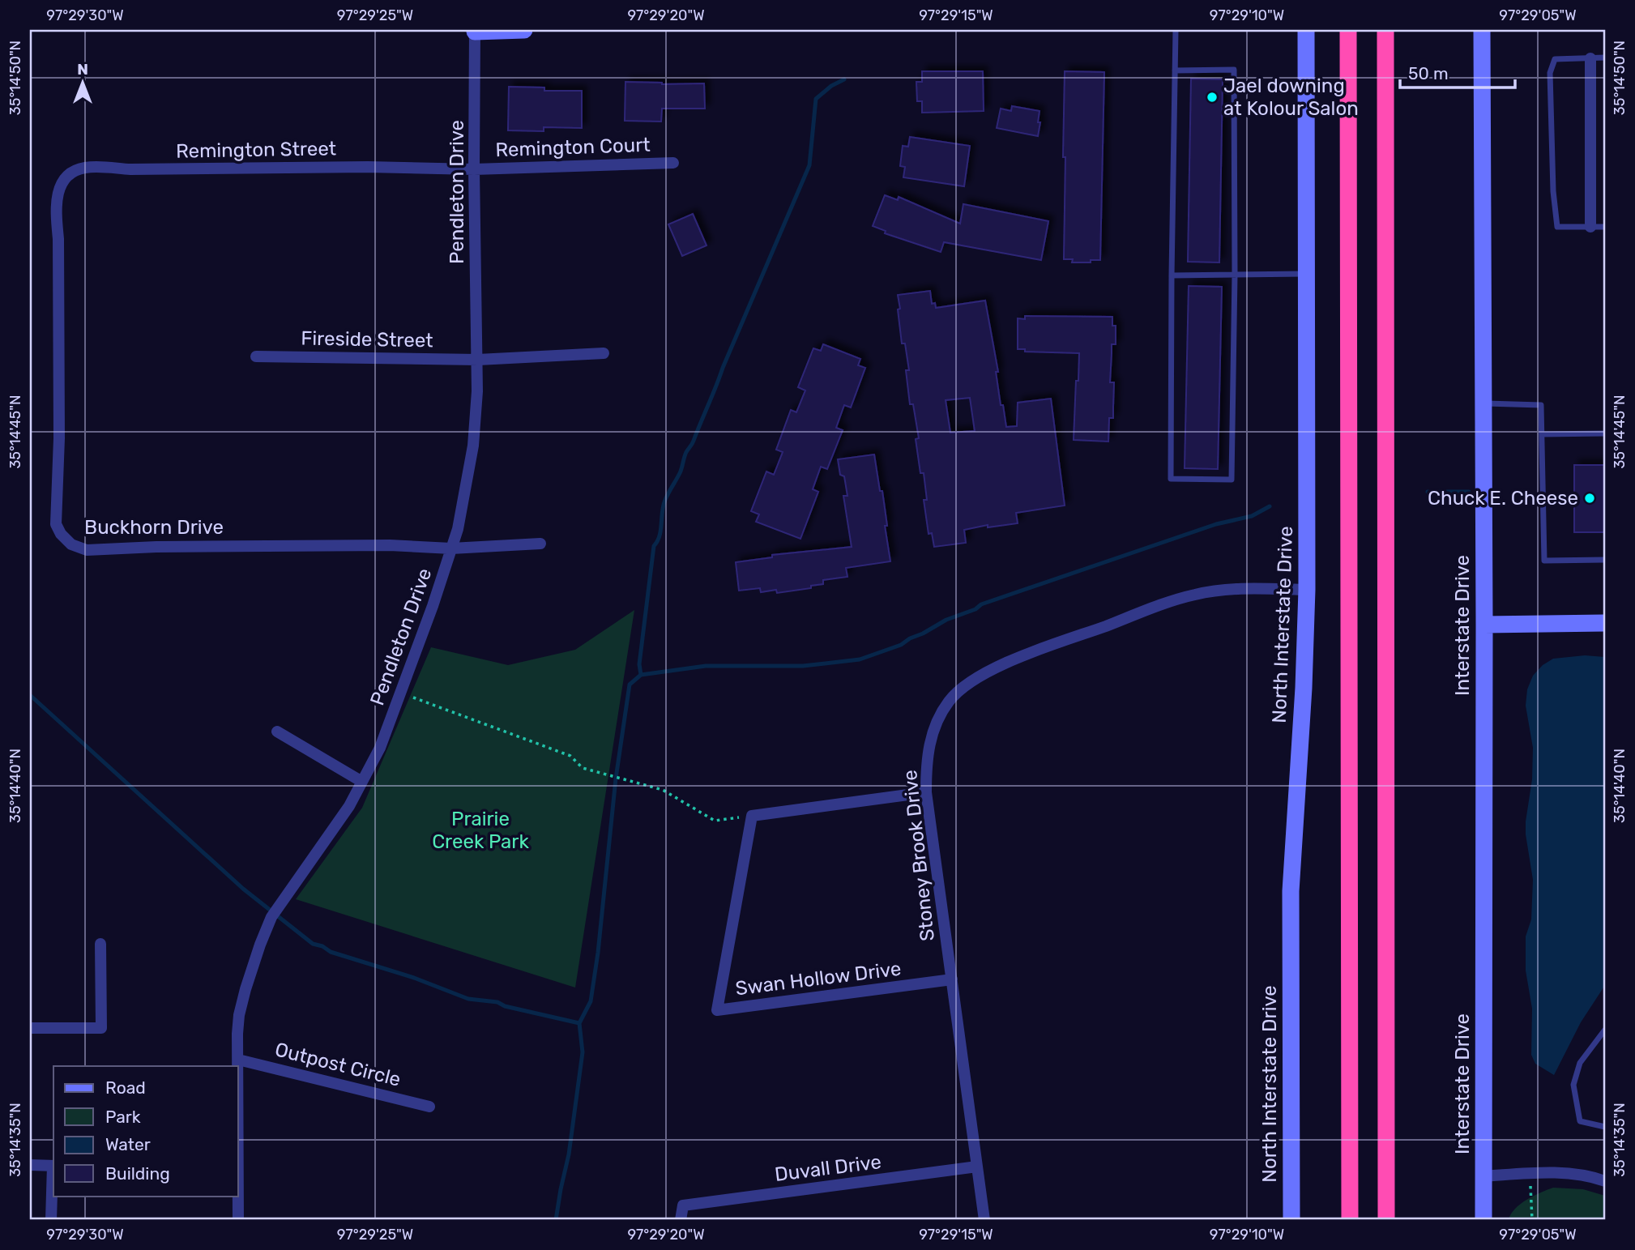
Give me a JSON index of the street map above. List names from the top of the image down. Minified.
{"streets":{"street":["Remington Court","Remington Street","Pendleton Drive","Fireside Street","Buckhorn Drive","North Interstate Drive","Interstate Drive","Stoney Brook Drive","Swan Hollow Drive","Outpost Circle","Duvall Drive"]},"crossings":[["Remington Court","Remington Street"],["Remington Court","Pendleton Drive"],["Remington Street","Pendleton Drive"],["Remington Street","Buckhorn Drive"],["Pendleton Drive","Fireside Street"],["Pendleton Drive","Buckhorn Drive"],["Pendleton Drive","Outpost Circle"],["North Interstate Drive","Stoney Brook Drive"],["Stoney Brook Drive","Swan Hollow Drive"],["Stoney Brook Drive","Duvall Drive"]],"parks":["Prairie Creek Park"],"places":["Jael downing at Kolour Salon","Chuck E. Cheese"],"legend":["Road","Park","Water","Building"],"scale_bar":"50 m","north":"top","coordinates":["97°29'30\"W","97°29'25\"W","97°29'20\"W","97°29'15\"W","97°29'10\"W","97°29'05\"W","35°14'50\"N","35°14'45\"N","35°14'40\"N","35°14'35\"N"]}
